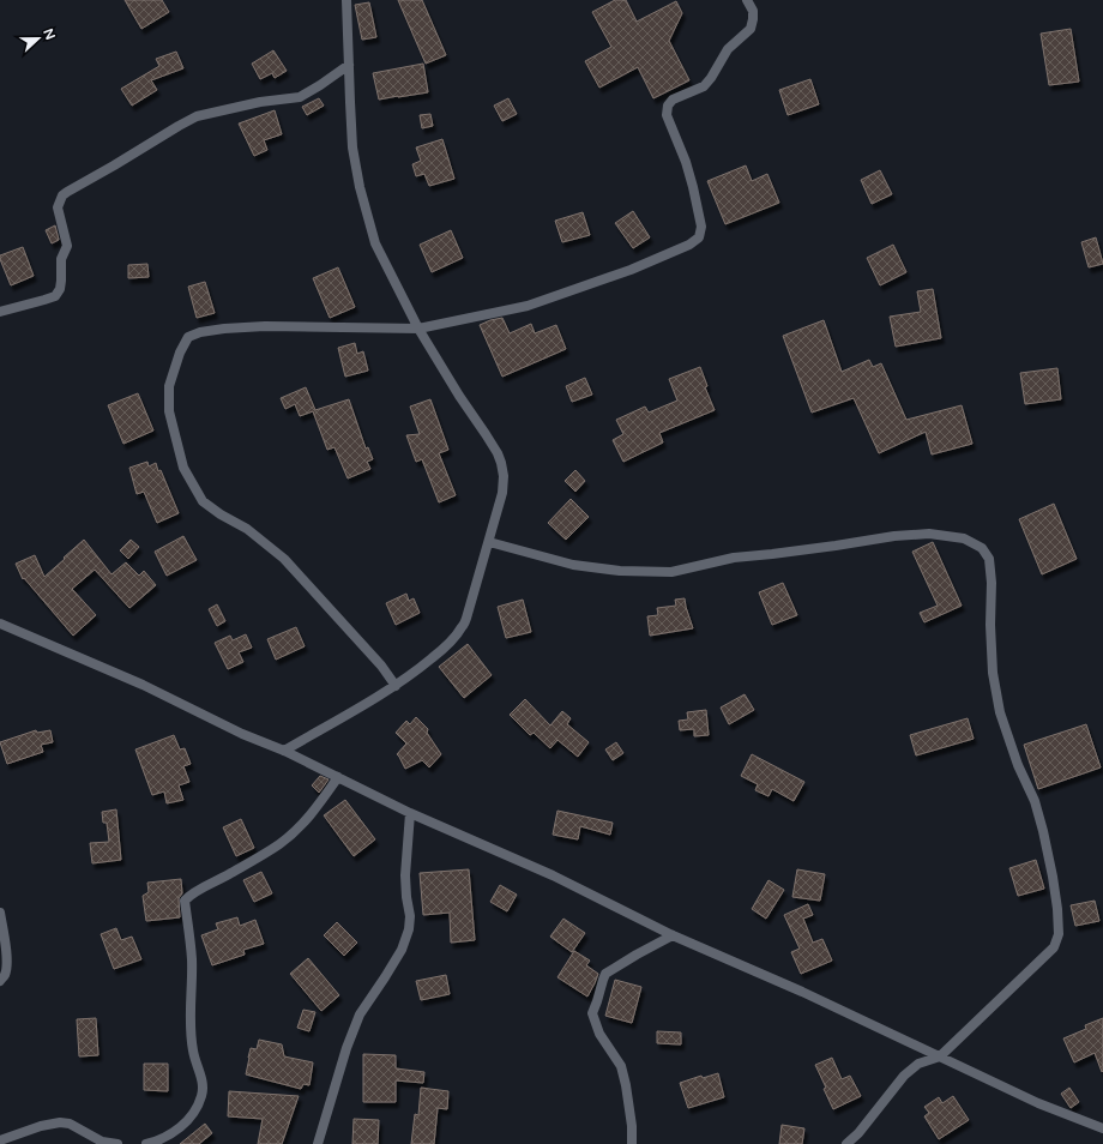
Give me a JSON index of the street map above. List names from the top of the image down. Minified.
{"north":"right"}
